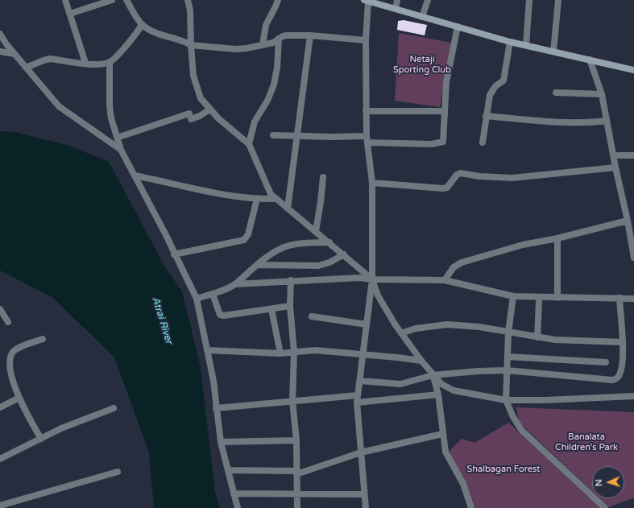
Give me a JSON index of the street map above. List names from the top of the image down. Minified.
{"water":["Atrai River"],"parks":["Netaji Sporting Club","Banalata Children's Park","Shalbagan Forest"],"north":"left"}
